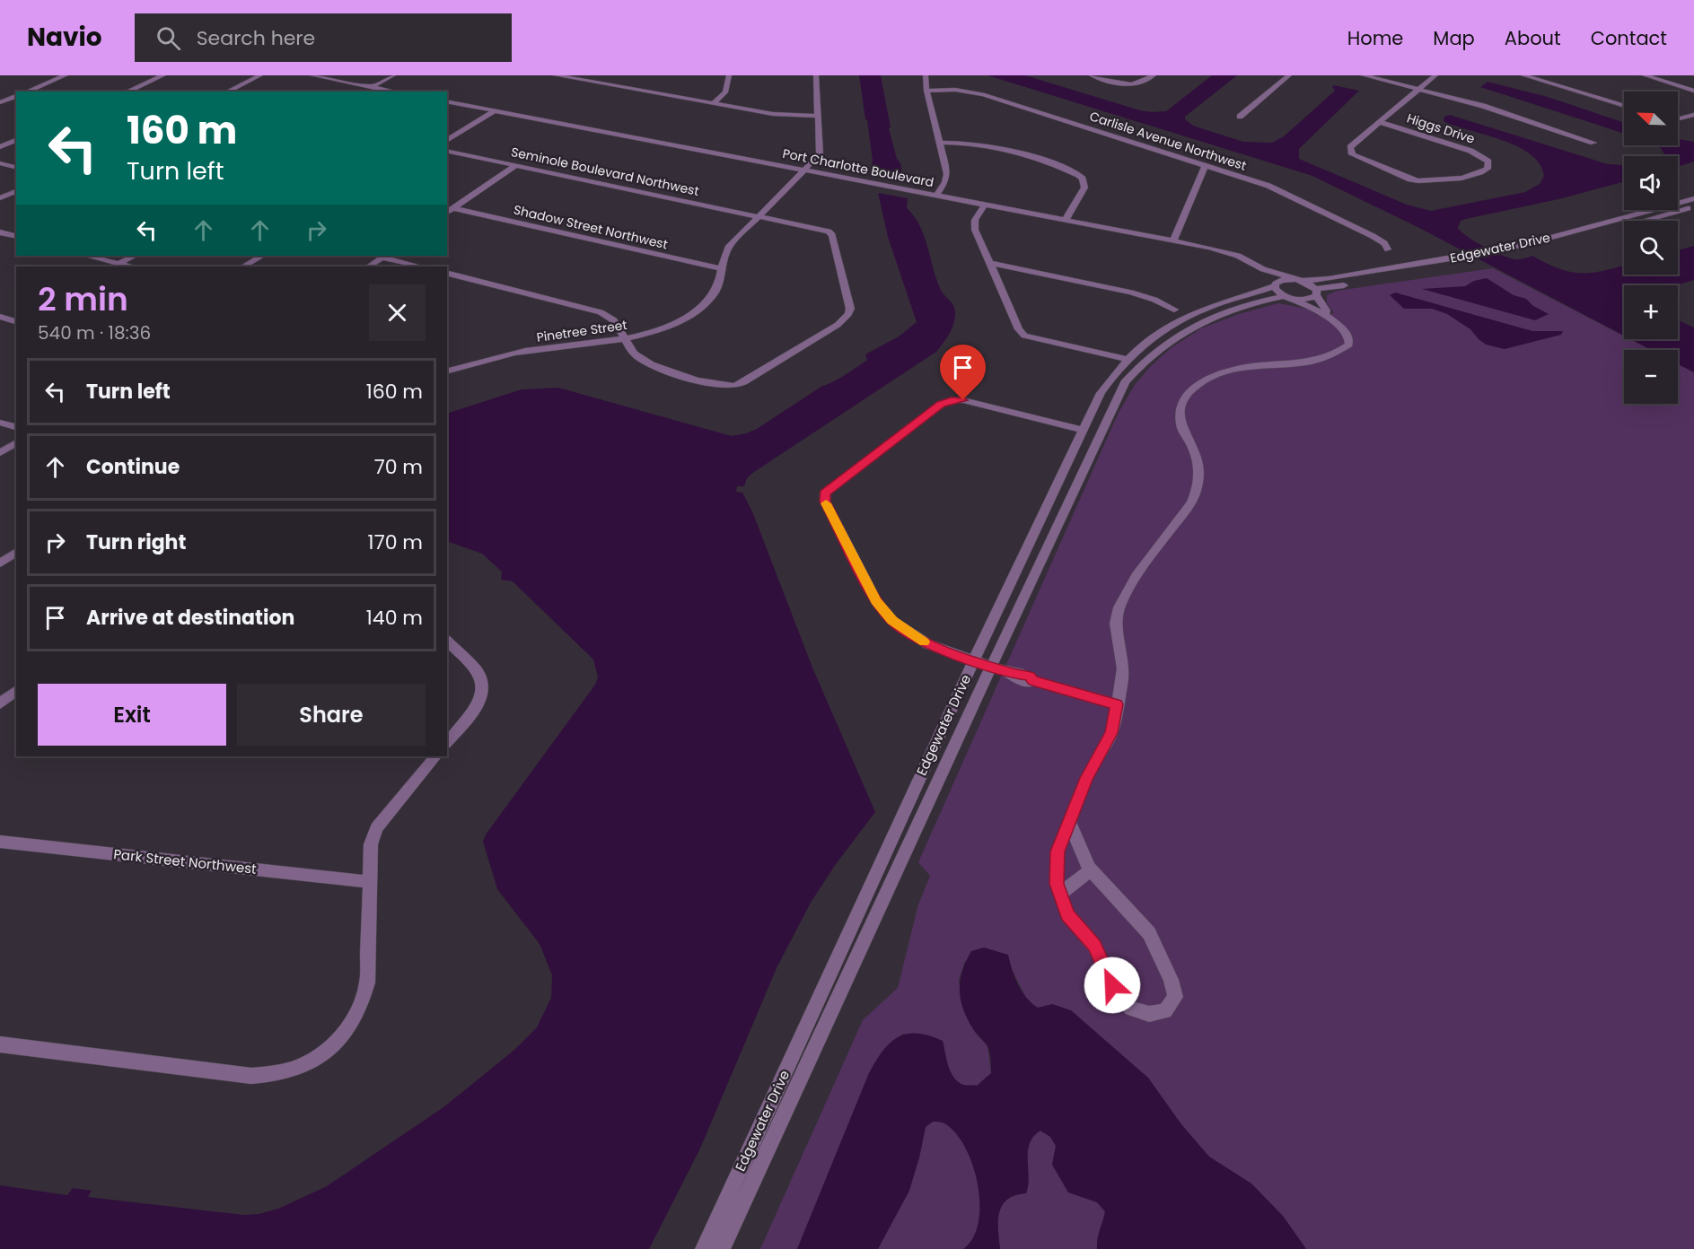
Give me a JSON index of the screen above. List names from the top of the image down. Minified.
{"streets":{"street":["Higgs Drive","Carlisle Avenue Northwest","Port Charlotte Boulevard","Seminole Boulevard Northwest","Shadow Street Northwest","Edgewater Drive","Pinetree Street","Park Street Northwest"]},"crossings":[["Port Charlotte Boulevard","Edgewater Drive"],["Port Charlotte Boulevard","Pinetree Street"],["Seminole Boulevard Northwest","Pinetree Street"],["Shadow Street Northwest","Pinetree Street"]],"north":"top left","page":{"header":"Navio","search":"Search here","nav":["Home","Map","About","Contact"],"map_buttons":["+","−"],"turn":["160 m","Turn left"],"heading":["2 min","540 m · 18:36"],"list":[{"name":"Turn left","value":"160 m"},{"name":"Continue","value":"70 m"},{"name":"Turn right","value":"170 m"},{"name":"Arrive at destination","value":"140 m"}],"buttons":["Exit","Share"]}}
